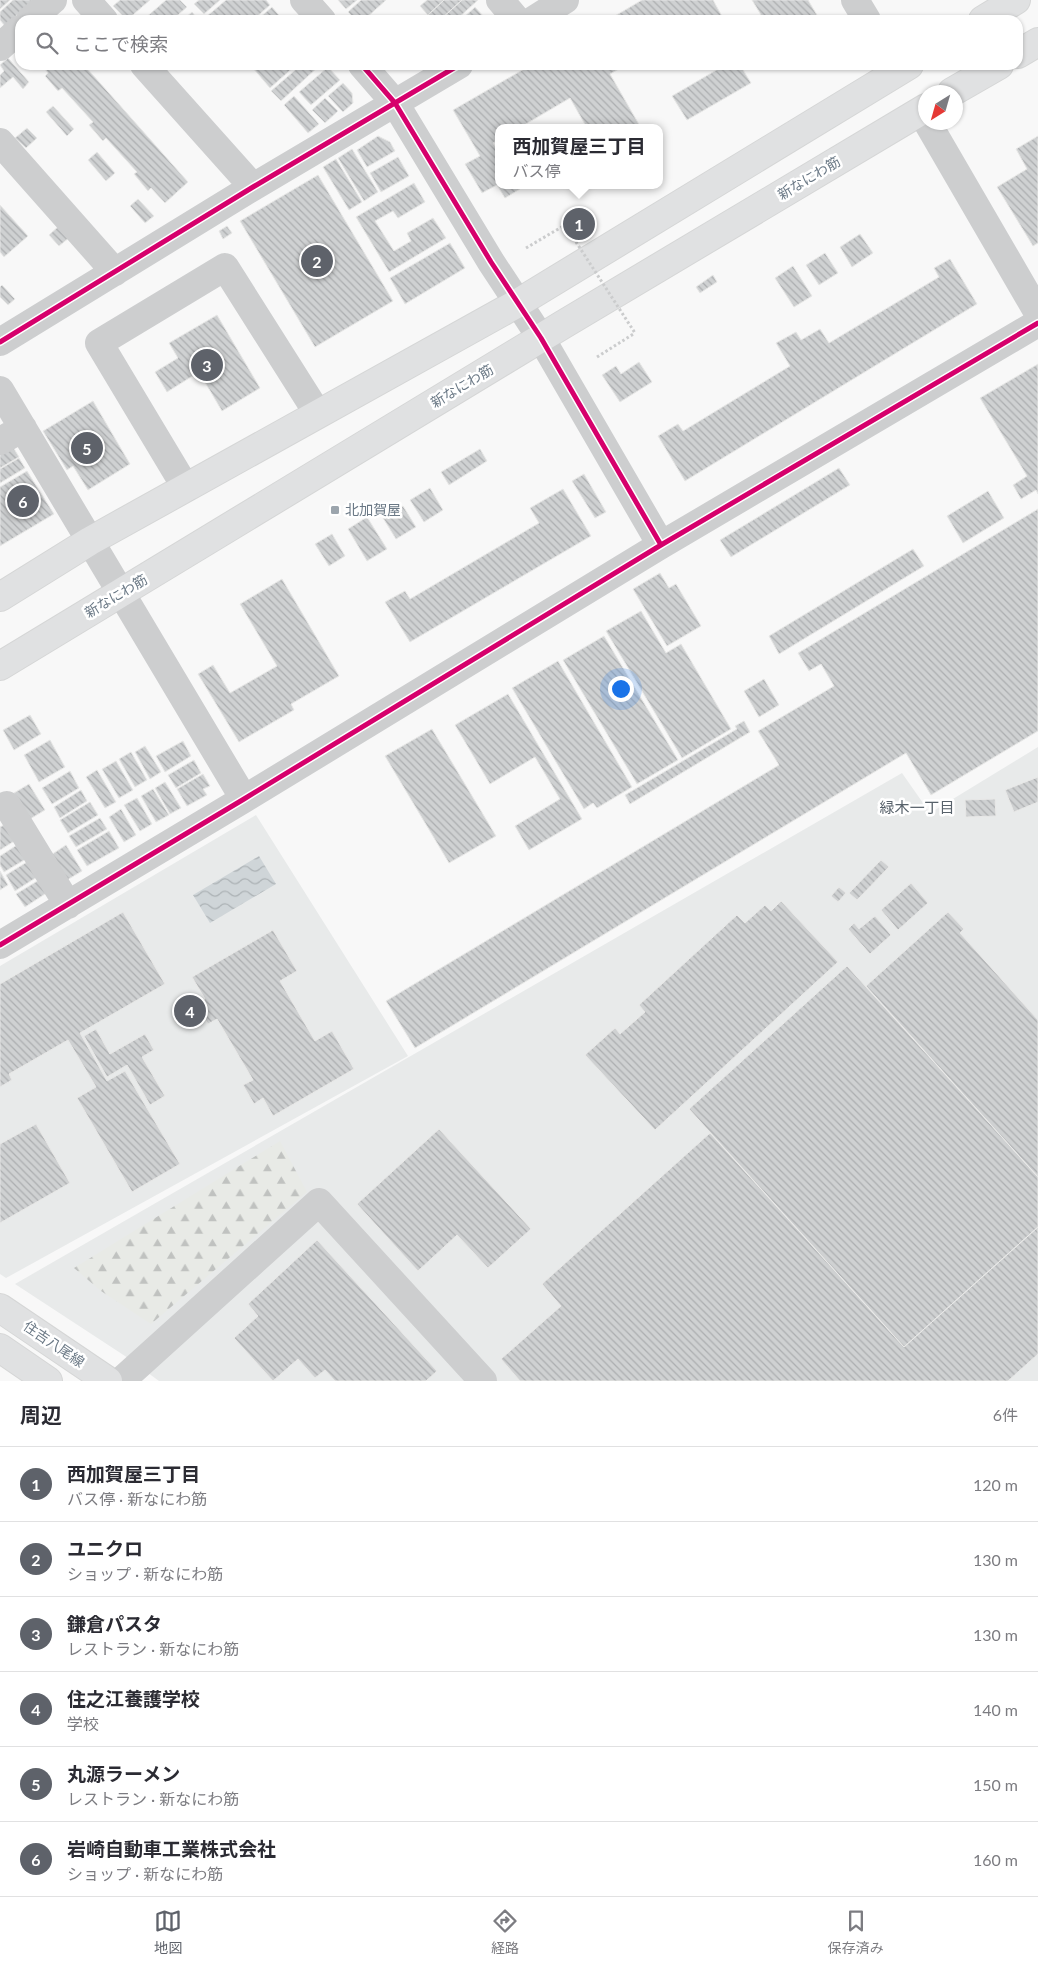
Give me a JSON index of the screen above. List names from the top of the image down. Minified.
{"streets":{"main road":["新なにわ筋","住吉八尾線"]},"districts":["緑木一丁目"],"places":{"transit":["北加賀屋"]},"north":"bottom left","page":{"search":"ここで検索","popup":["西加賀屋三丁目","バス停"],"pins":["1","2","3","5","6","4"],"heading":["周辺","6件"],"list":[{"mark":"1","name":"西加賀屋三丁目","note":"バス停 · 新なにわ筋","value":"120 m"},{"mark":"2","name":"ユニクロ","note":"ショップ · 新なにわ筋","value":"130 m"},{"mark":"3","name":"鎌倉パスタ","note":"レストラン · 新なにわ筋","value":"130 m"},{"mark":"4","name":"住之江養護学校","note":"学校","value":"140 m"},{"mark":"5","name":"丸源ラーメン","note":"レストラン · 新なにわ筋","value":"150 m"},{"mark":"6","name":"岩崎自動車工業株式会社","note":"ショップ · 新なにわ筋","value":"160 m"}],"nav":["地図","経路","保存済み"]}}
